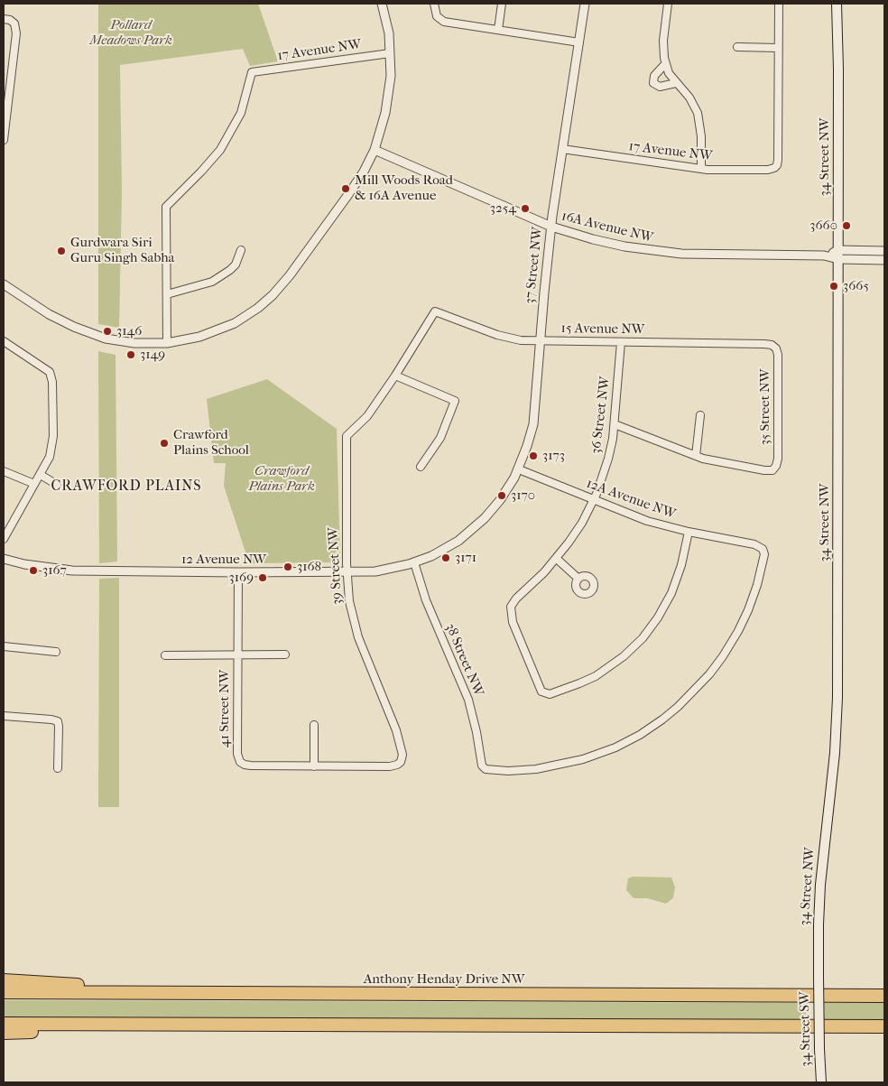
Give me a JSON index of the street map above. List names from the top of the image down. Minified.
{"streets":{"highway":["Anthony Henday Drive NW"],"main road":["34 Street NW","34 Street SW"],"street":["17 Avenue NW","16A Avenue NW","37 Street NW","15 Avenue NW","35 Street NW","36 Street NW","12A Avenue NW","12 Avenue NW","39 Street NW","38 Street NW","41 Street NW"]},"crossings":[["17 Avenue NW","37 Street NW"],["34 Street NW","16A Avenue NW"],["34 Street NW","34 Street SW"],["16A Avenue NW","37 Street NW"],["37 Street NW","15 Avenue NW"],["37 Street NW","12A Avenue NW"],["37 Street NW","12 Avenue NW"],["15 Avenue NW","35 Street NW"],["15 Avenue NW","36 Street NW"],["15 Avenue NW","39 Street NW"],["36 Street NW","12A Avenue NW"],["12A Avenue NW","38 Street NW"],["12 Avenue NW","39 Street NW"],["12 Avenue NW","38 Street NW"],["12 Avenue NW","41 Street NW"],["39 Street NW","41 Street NW"]],"districts":["CRAWFORD PLAINS"],"parks":["Pollard Meadows Park","Crawford Plains Park"],"places":["Mill Woods Road & 16A Avenue","3254","3660","Gurdwara Siri Guru Singh Sabha","3665","3146","3149","Crawford Plains School","3173","3170","3171","3168","3167","3169"]}
